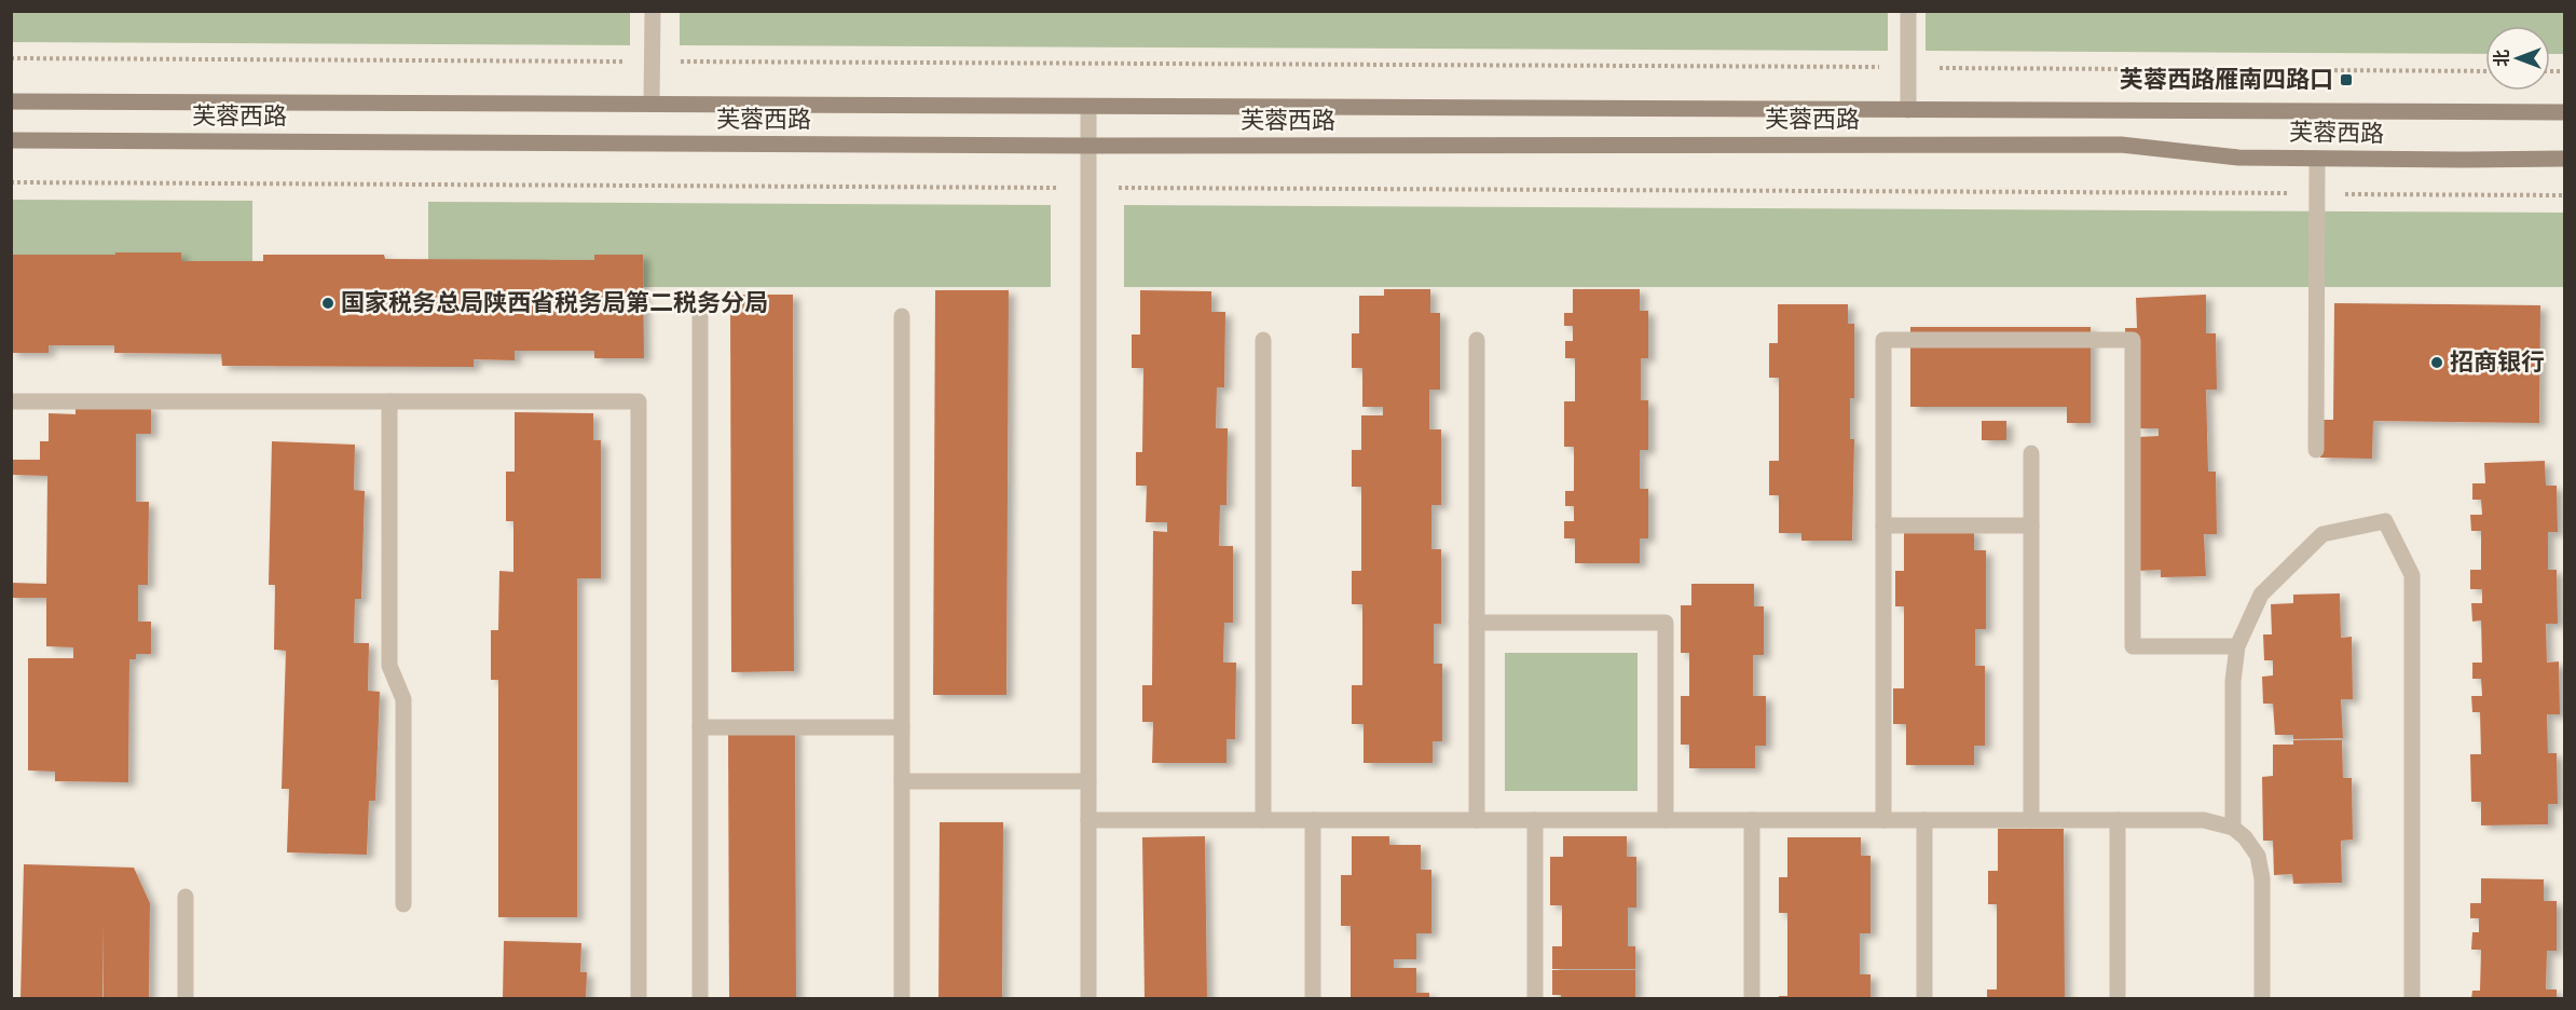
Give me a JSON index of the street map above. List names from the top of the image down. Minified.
{"streets":{"main road":["芙蓉西路"]},"places":{"transit":["芙蓉西路雁南四路口"],"other":["国家税务总局陕西省税务局第二税务分局","招商银行"]},"north":"left"}
